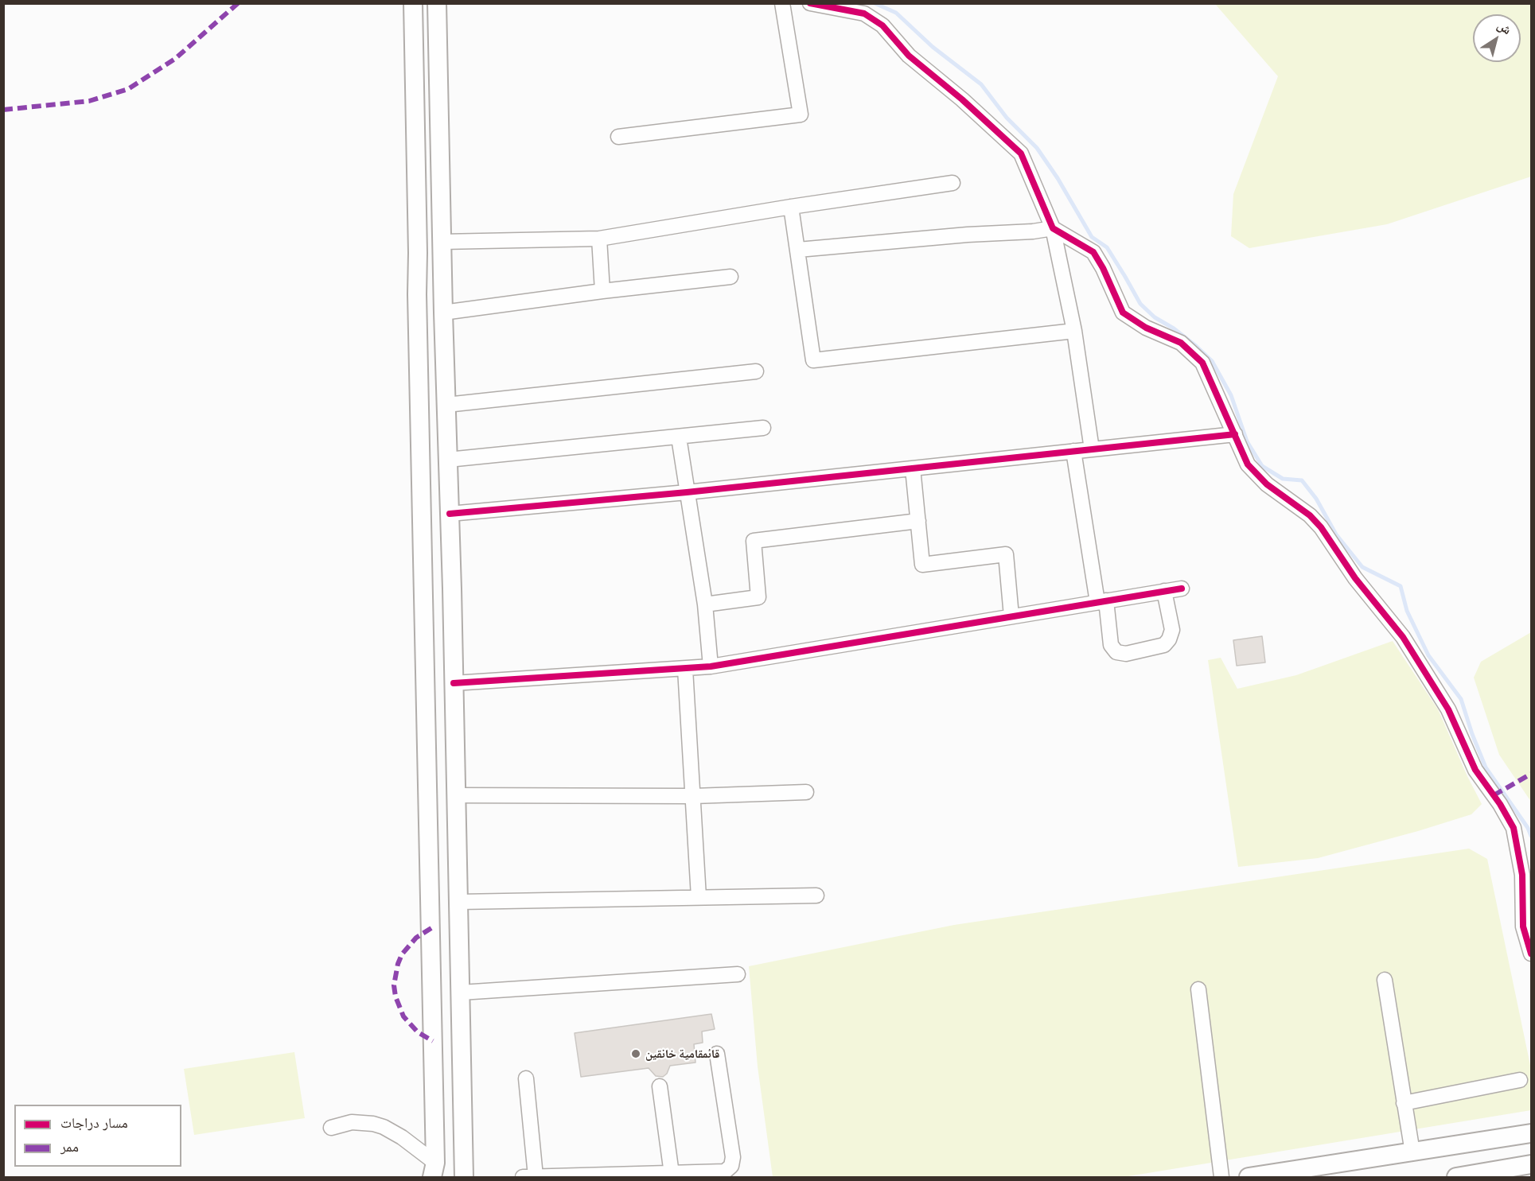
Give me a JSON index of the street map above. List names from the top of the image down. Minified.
{"places":["قائمقامية خانقين"],"legend":["مسار دراجات","ممر"],"north":"top right"}
